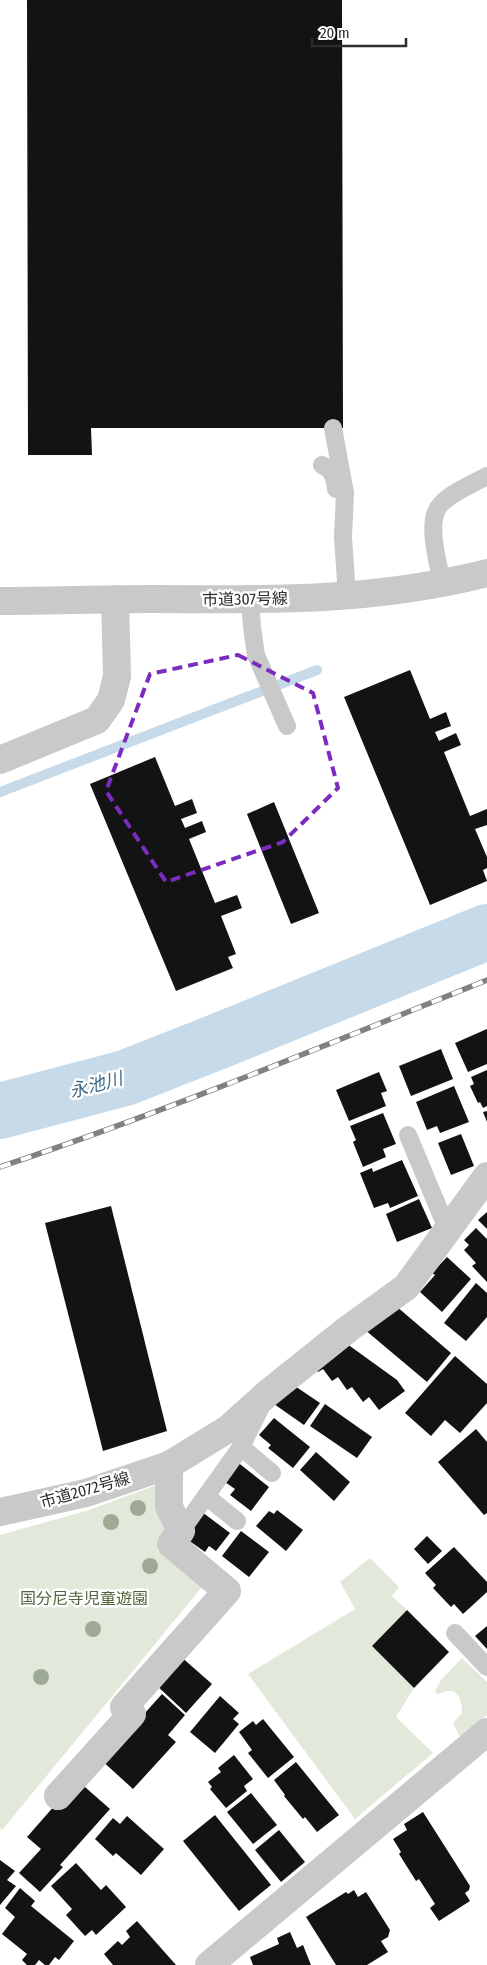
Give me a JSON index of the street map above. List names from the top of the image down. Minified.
{"streets":{"street":["市道307号線","市道2072号線"]},"water":["永池川"],"parks":["国分尼寺児童遊園"],"scale_bar":"20 m"}
